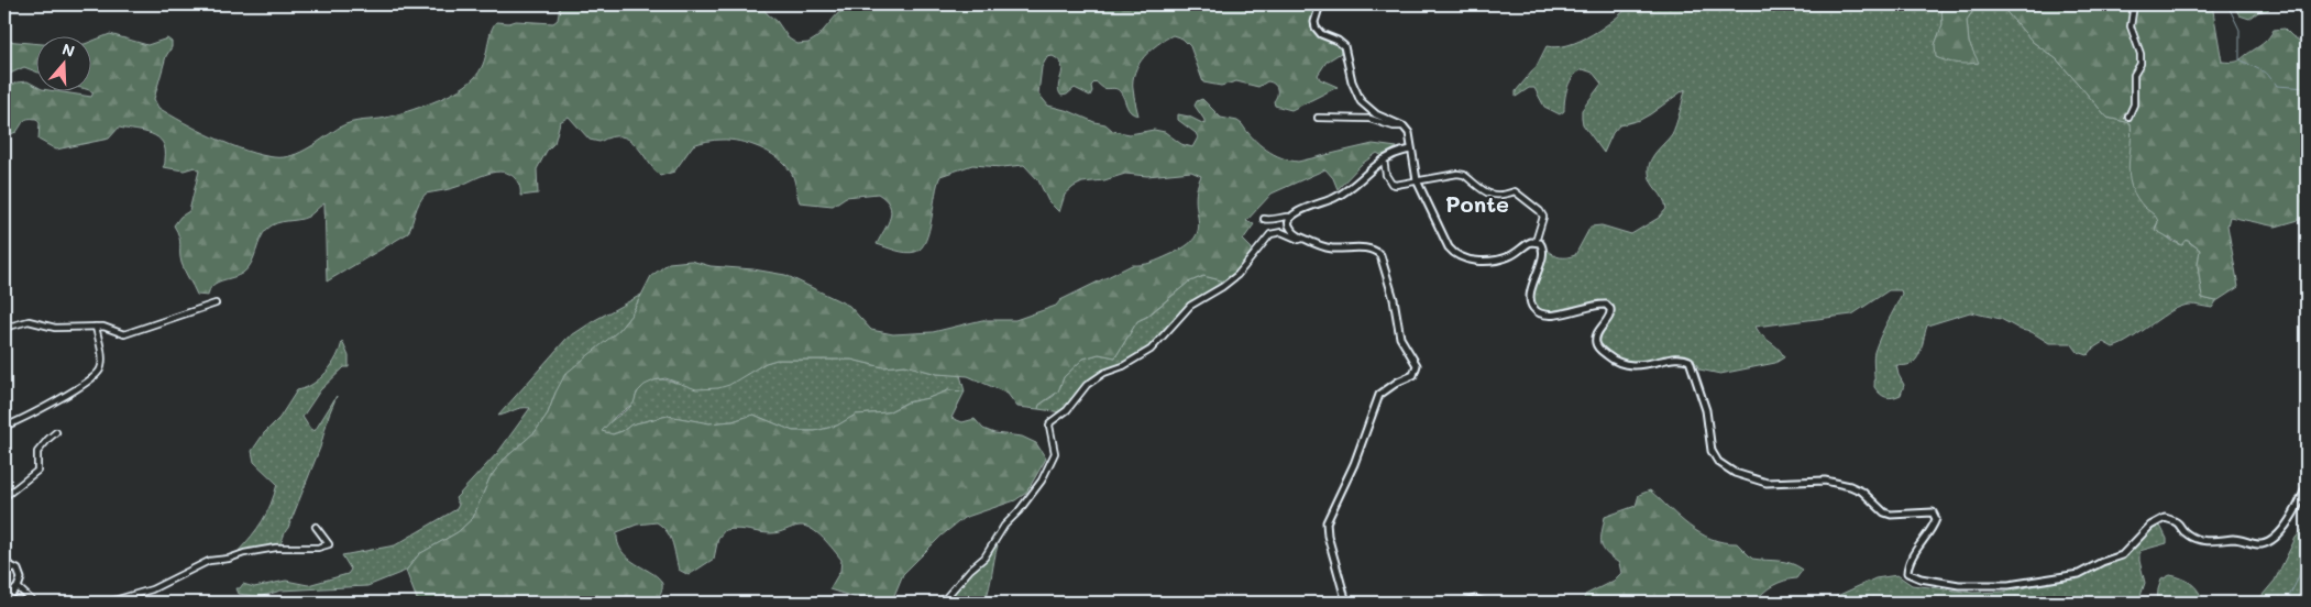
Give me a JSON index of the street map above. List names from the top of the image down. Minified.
{"districts":["Ponte"],"north":"top"}
